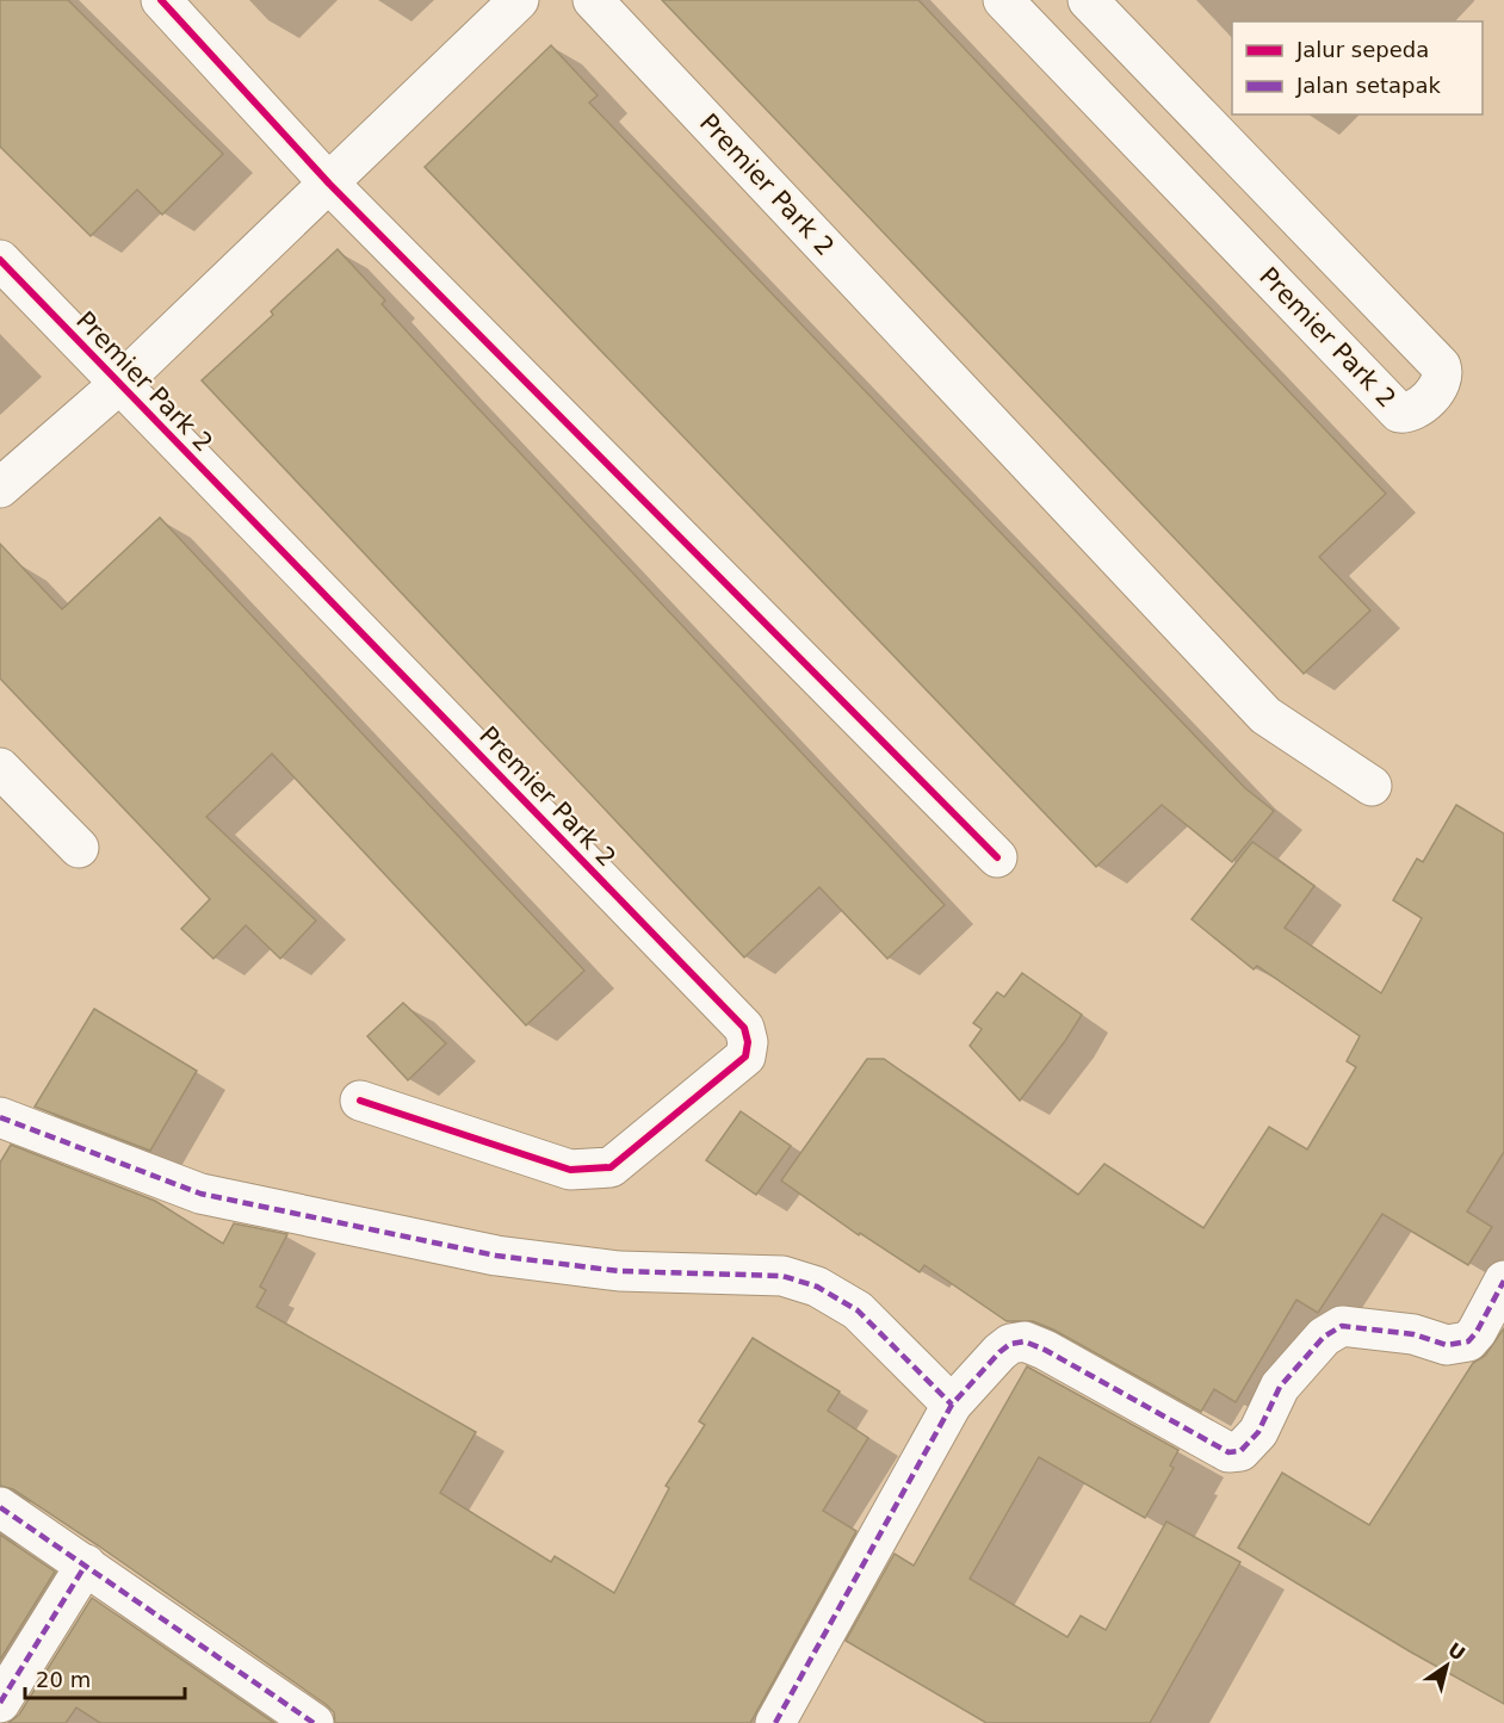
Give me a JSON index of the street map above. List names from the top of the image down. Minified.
{"streets":{"street":["Premier Park 2"]},"legend":["Jalur sepeda","Jalan setapak"],"scale_bar":"20 m","north":"top right"}
